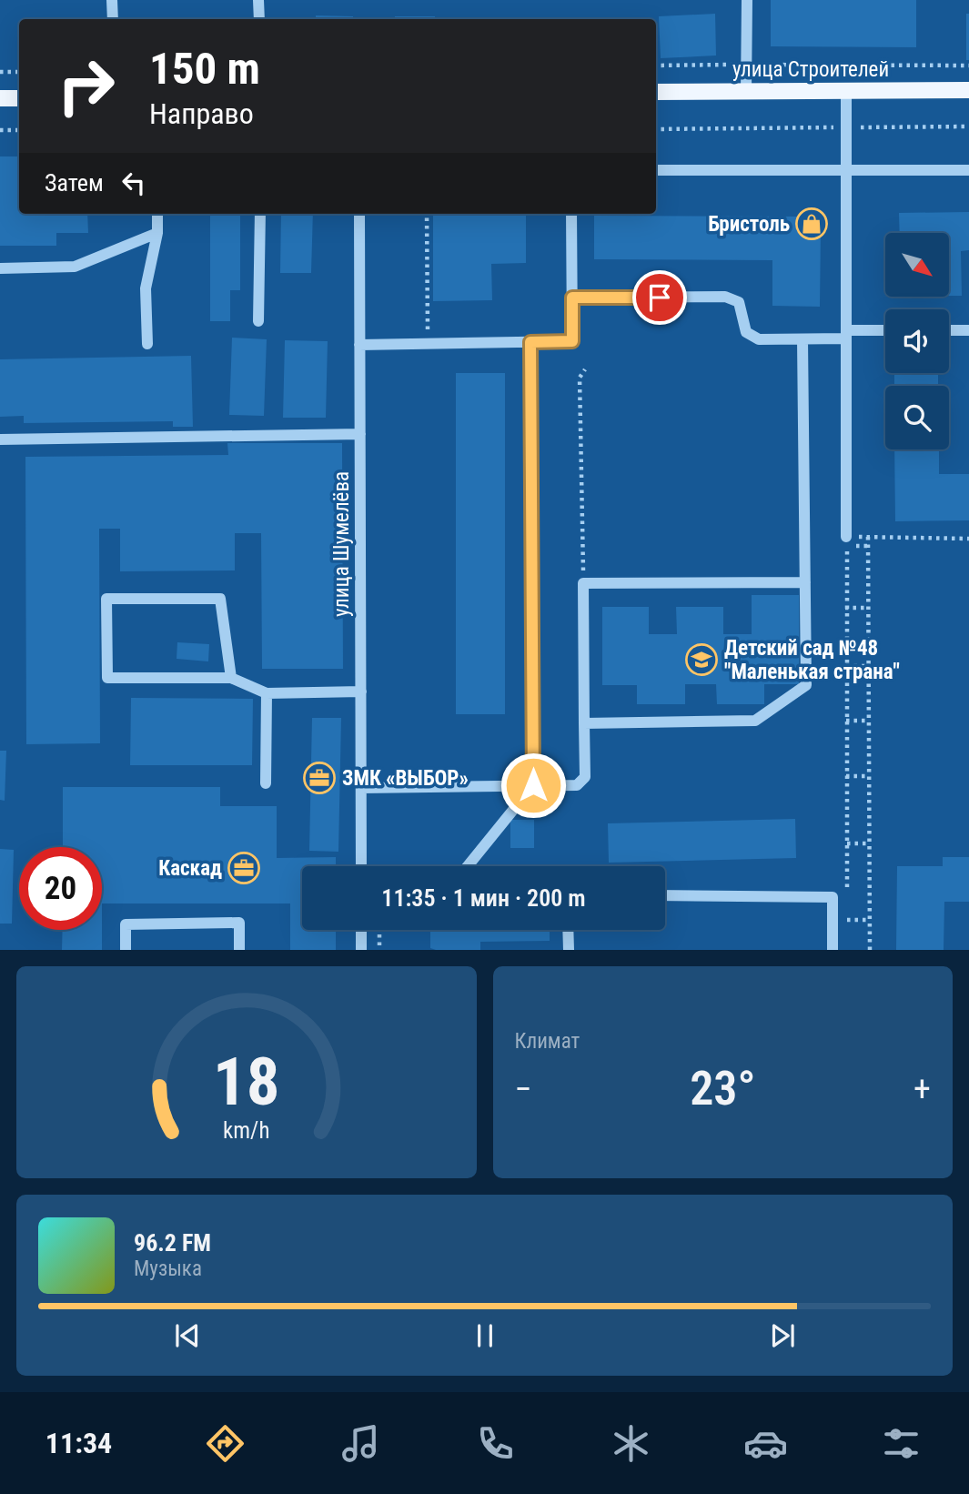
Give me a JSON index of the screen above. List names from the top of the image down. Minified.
{"streets":{"main road":["улица Строителей"],"street":["улица Шумелёва"]},"places":{"shop":["Бристоль"],"school or university":["Детский сад №48 \"Маленькая страна\""],"office":["ЗМК «ВЫБОР»","Каскад"]},"north":"bottom right","page":{"turn":["150 m","Направо"],"then":"Затем","limit":"20","trip":"11:35 · 1 мин · 200 m","tile":"Климат","heat":["−","23°","+"],"song":["96.2 FM","Музыка"],"tabs":"11:34","gauge":["18","km/h"]}}
